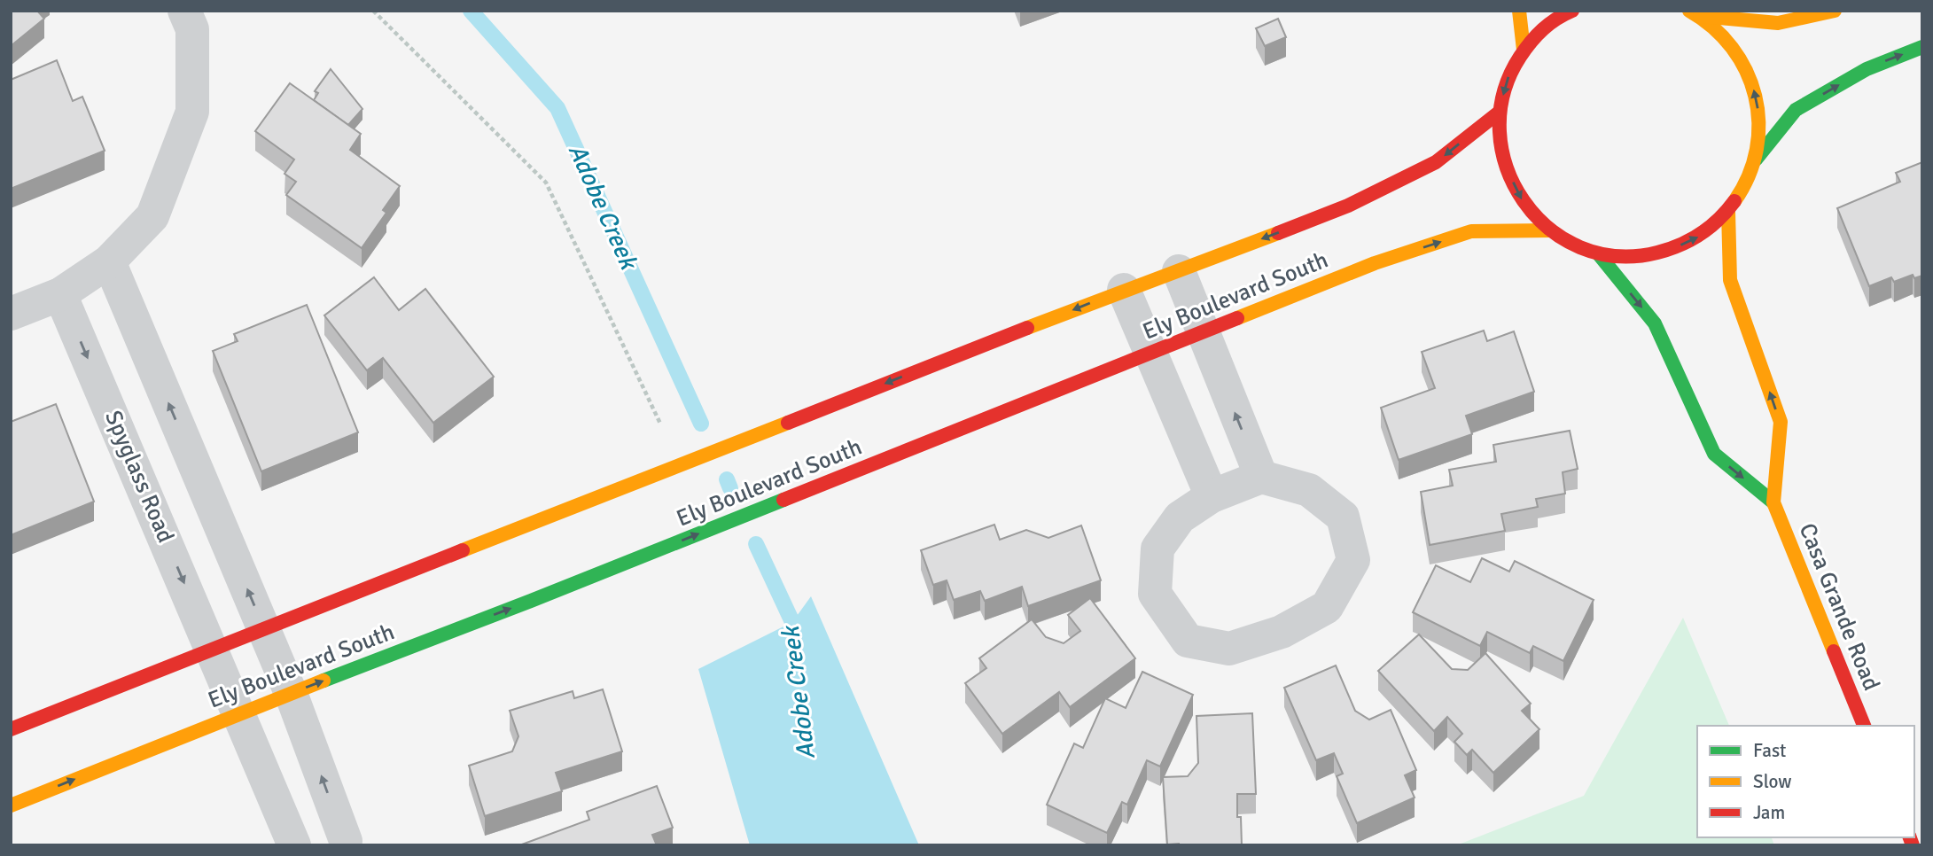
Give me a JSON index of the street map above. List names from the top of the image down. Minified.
{"streets":{"street":["Ely Boulevard South","Spyglass Road","Casa Grande Road"]},"crossings":[["Ely Boulevard South","Spyglass Road"]],"water":["Adobe Creek"],"legend":["Fast","Slow","Jam"]}
